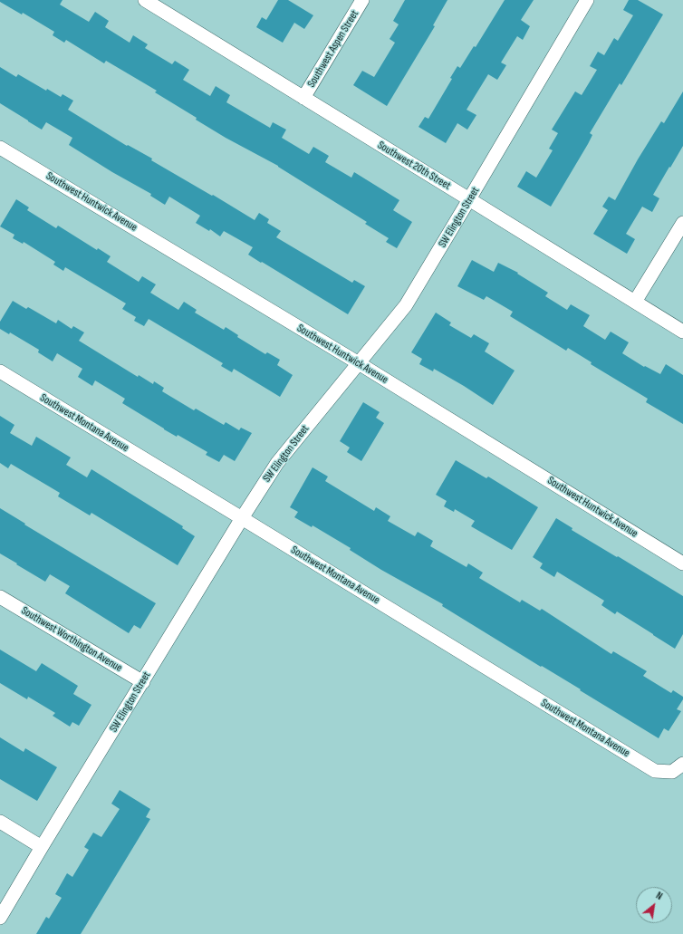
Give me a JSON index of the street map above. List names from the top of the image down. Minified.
{"streets":{"street":["Southwest Aspen Street","Southwest 20th Street","Southwest Huntwick Avenue","SW Elington Street","Southwest Montana Avenue","Southwest Worthington Avenue"]},"crossings":[["Southwest Aspen Street","Southwest 20th Street"],["Southwest 20th Street","SW Elington Street"],["Southwest Huntwick Avenue","SW Elington Street"],["SW Elington Street","Southwest Montana Avenue"],["SW Elington Street","Southwest Worthington Avenue"]],"north":"top right"}
